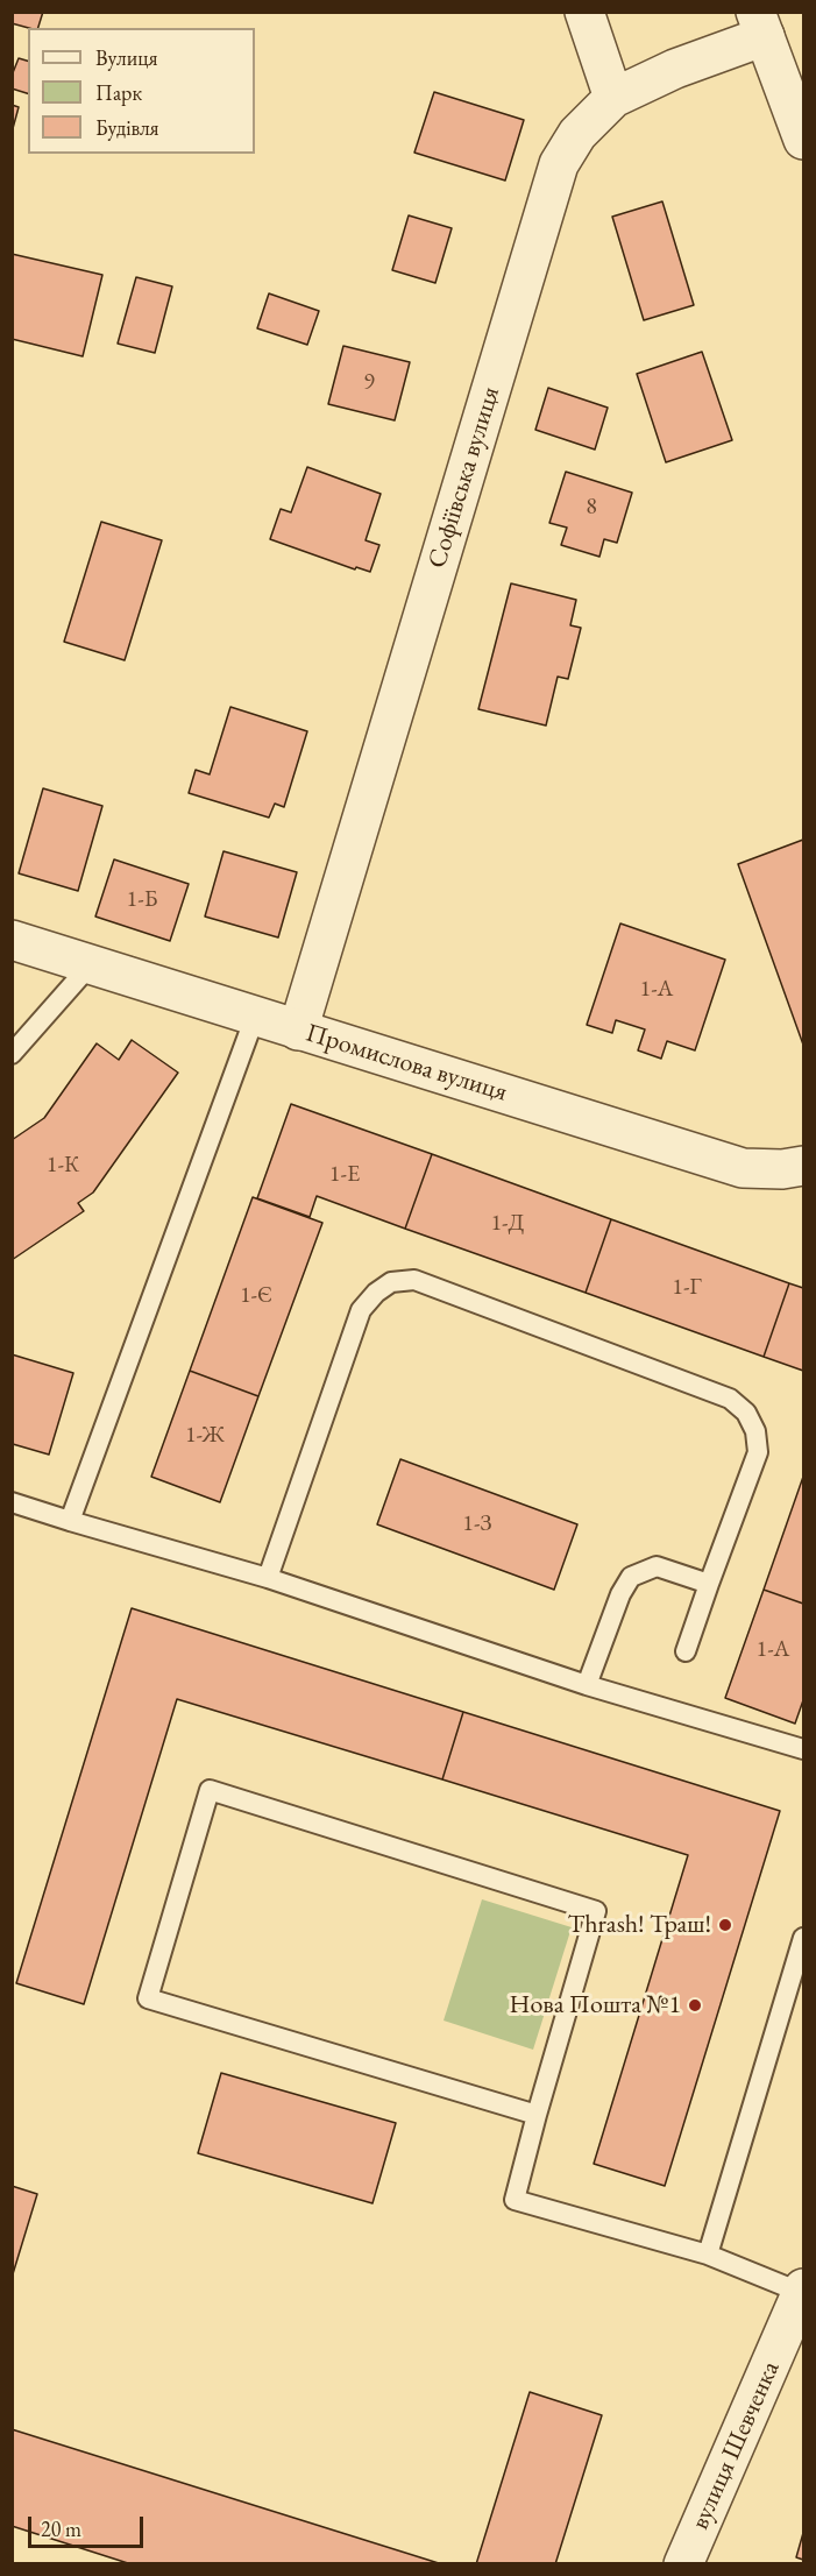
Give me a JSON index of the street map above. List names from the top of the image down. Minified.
{"streets":{"street":["Софіївська вулиця","Промислова вулиця","вулиця Шевченка"]},"crossings":[["Софіївська вулиця","Промислова вулиця"]],"places":["Thrash! Траш!","Нова Пошта №1"],"house_numbers":["9","8","1-Б","1-А","1-К","1-Е","1-Д","1-Г","1-Є","1-Ж","1-З","1-А"],"legend":["Вулиця","Парк","Будівля"],"scale_bar":"20 m"}
